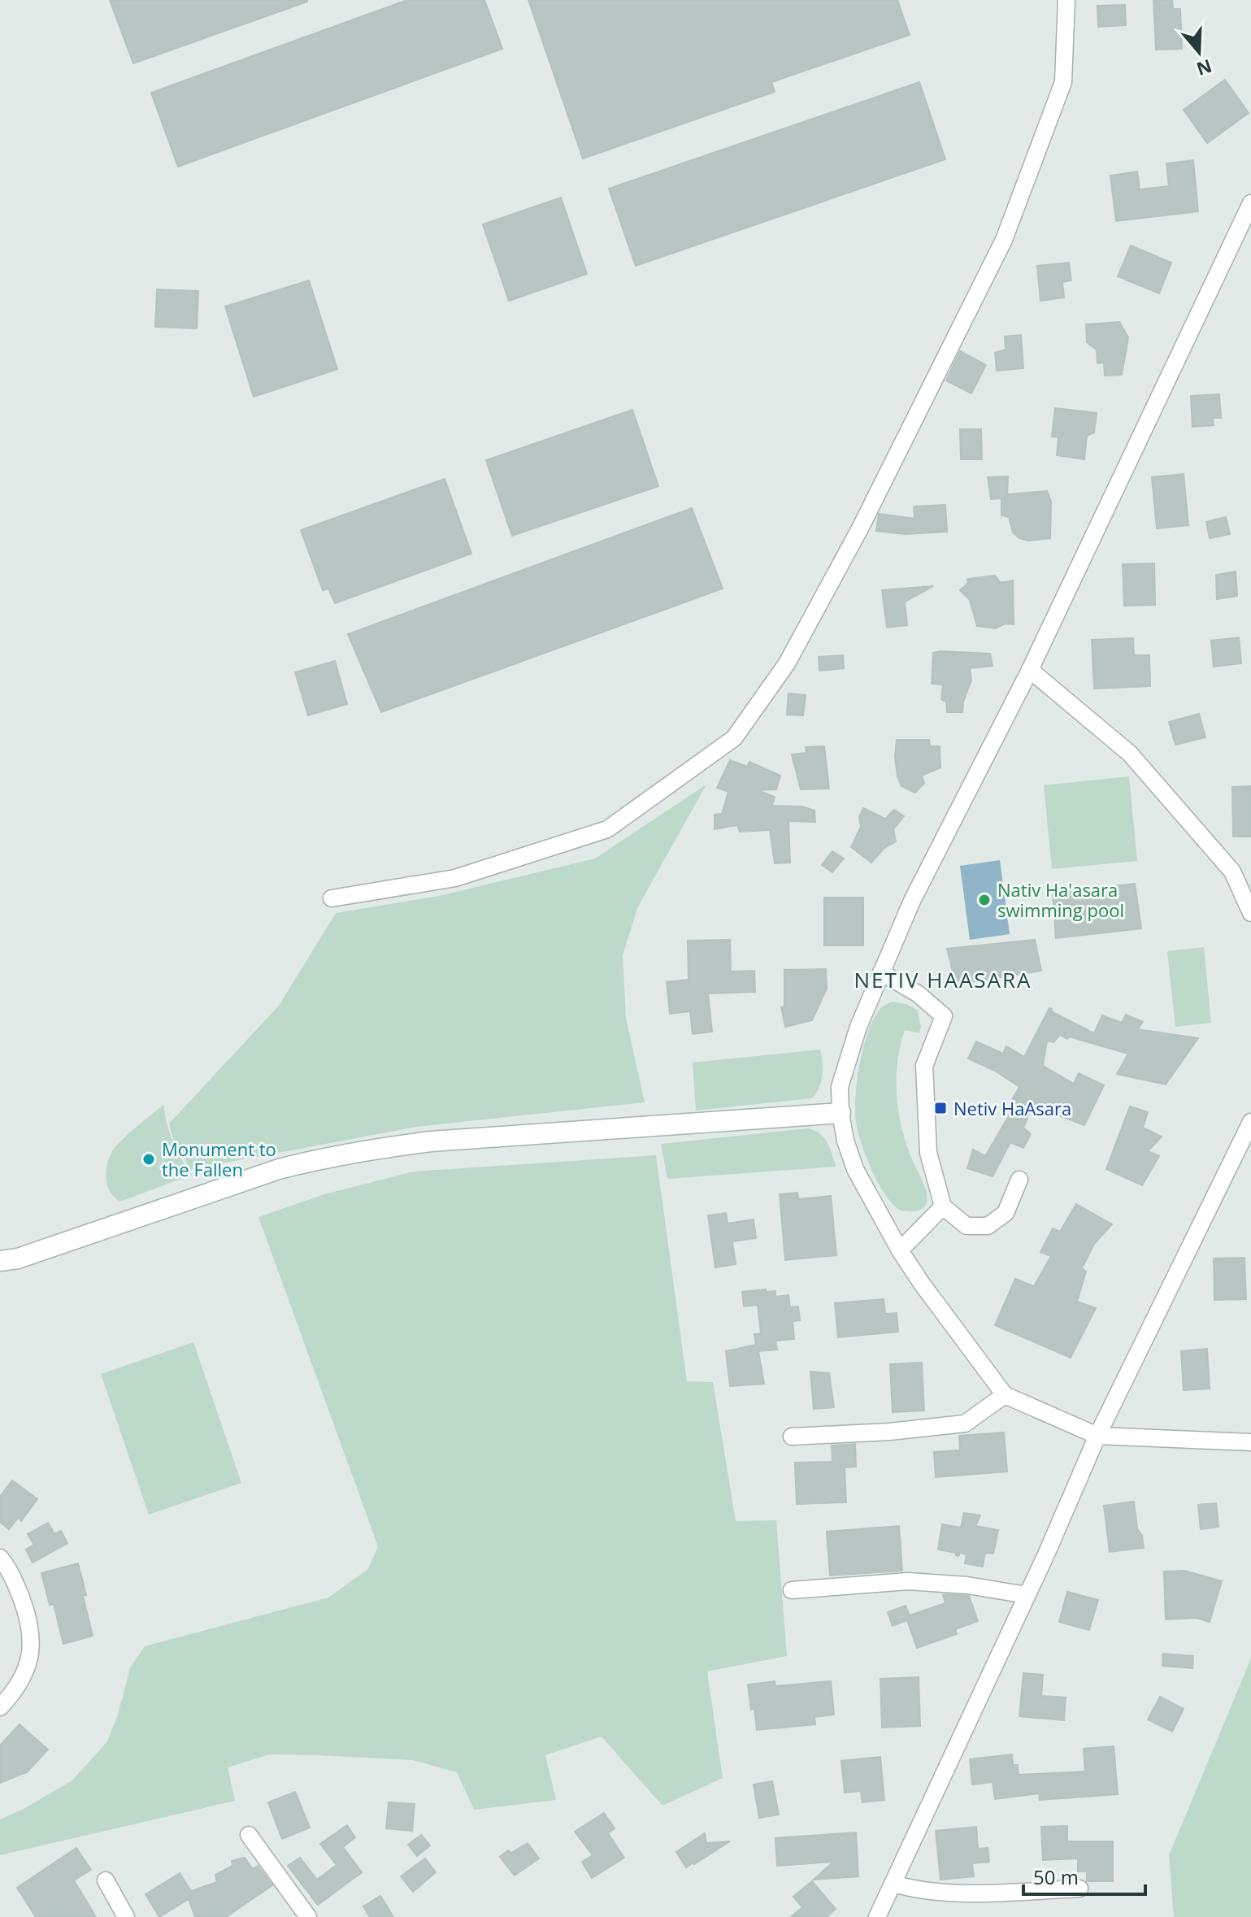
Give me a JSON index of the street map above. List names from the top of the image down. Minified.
{"districts":["NETIV HAASARA"],"places":{"other":["Nativ Ha'asara swimming pool","Monument to the Fallen"],"transit":["Netiv HaAsara"]},"scale_bar":"50 m","north":"bottom"}
